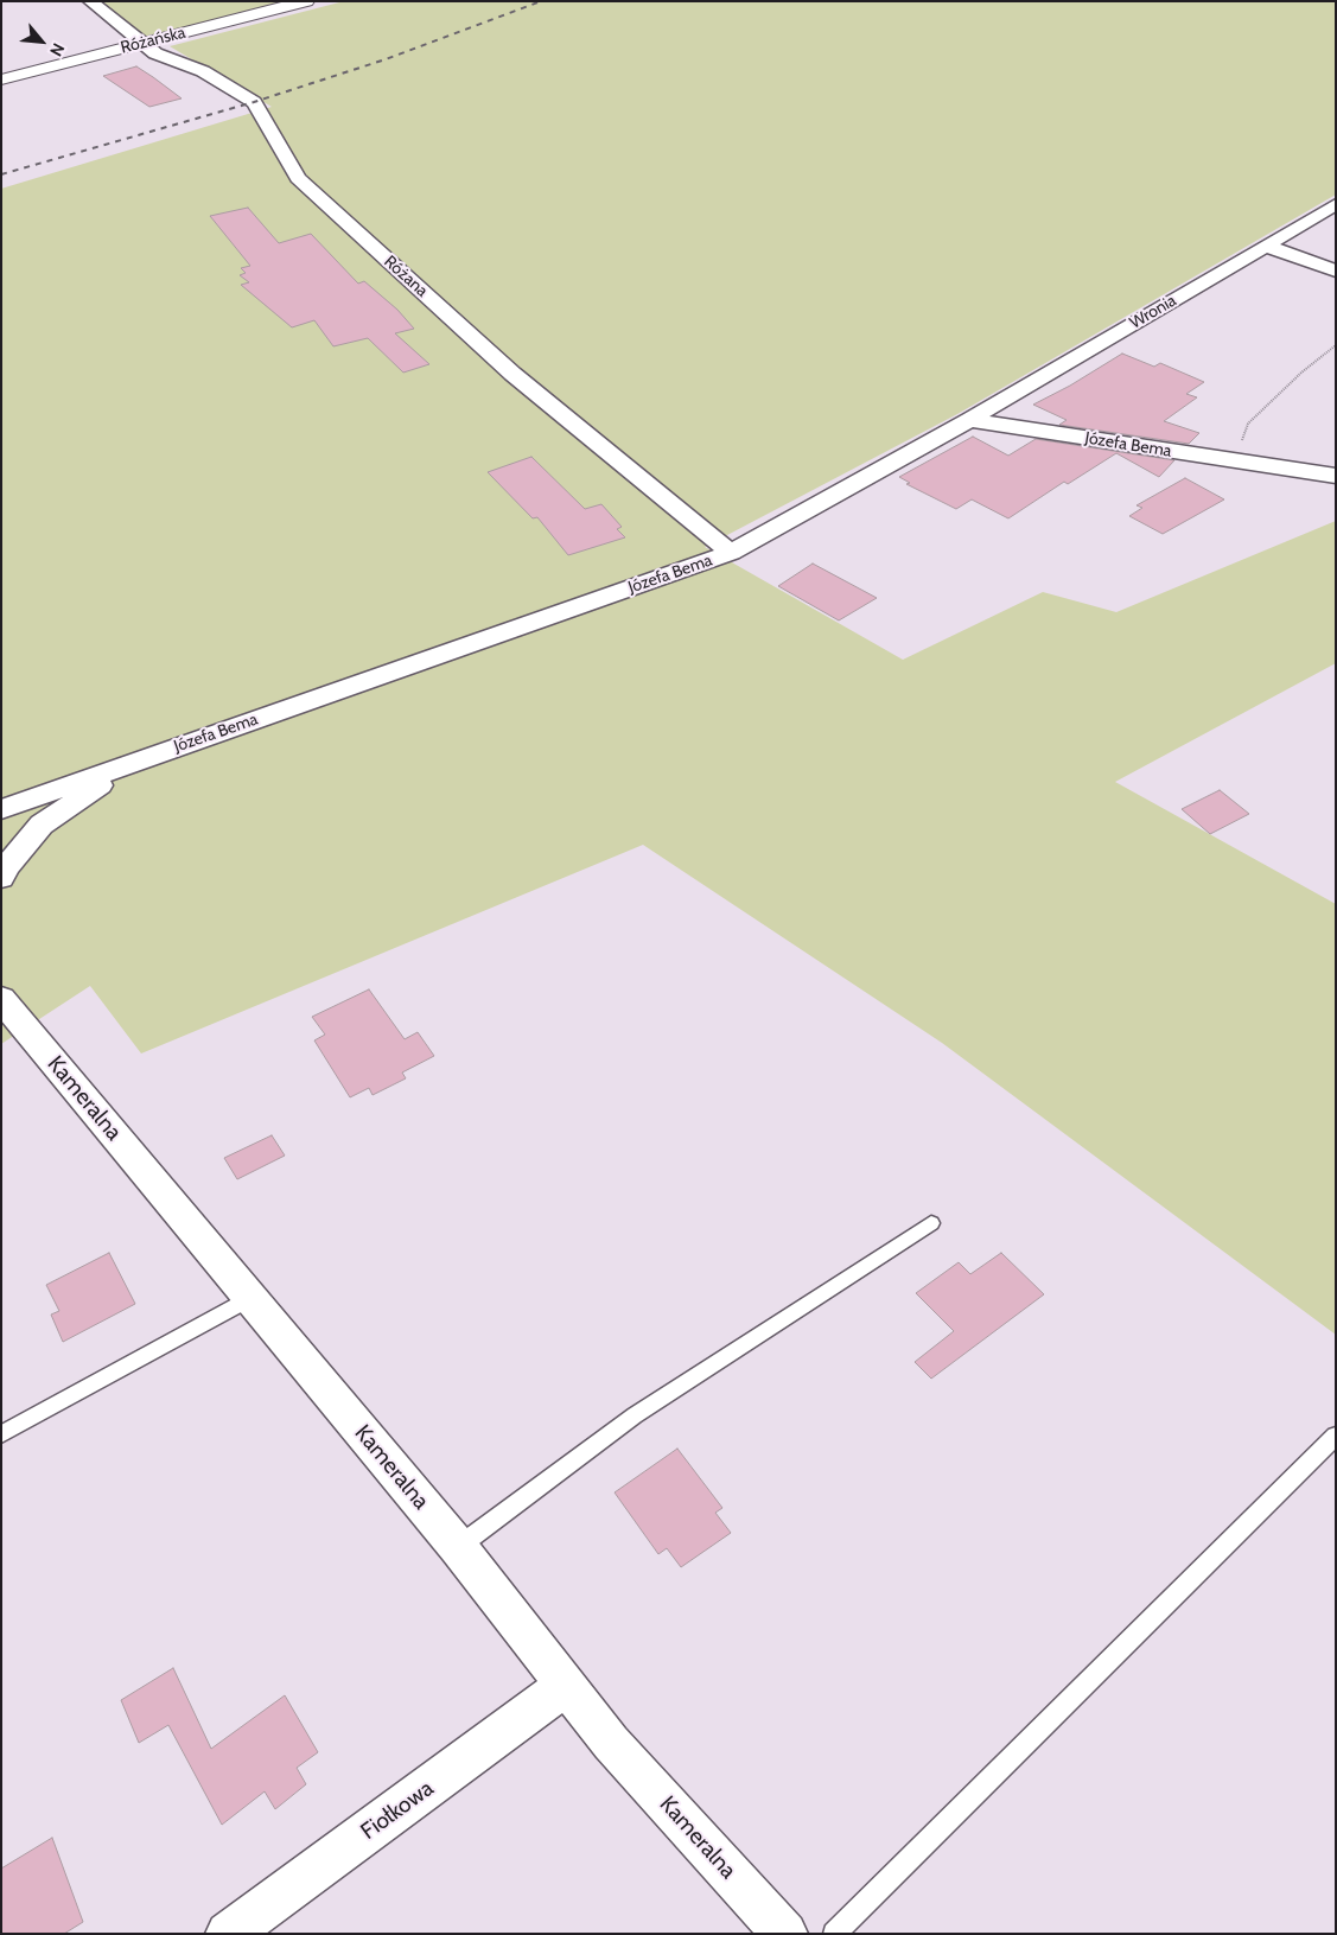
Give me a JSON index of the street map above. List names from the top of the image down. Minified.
{"streets":{"main road":["Różańska"],"street":["Różana","Wronia","Józefa Bema","Kameralna","Fiołkowa"]},"crossings":[["Różańska","Różana"],["Różana","Józefa Bema"],["Wronia","Józefa Bema"],["Kameralna","Fiołkowa"]],"north":"bottom right"}
